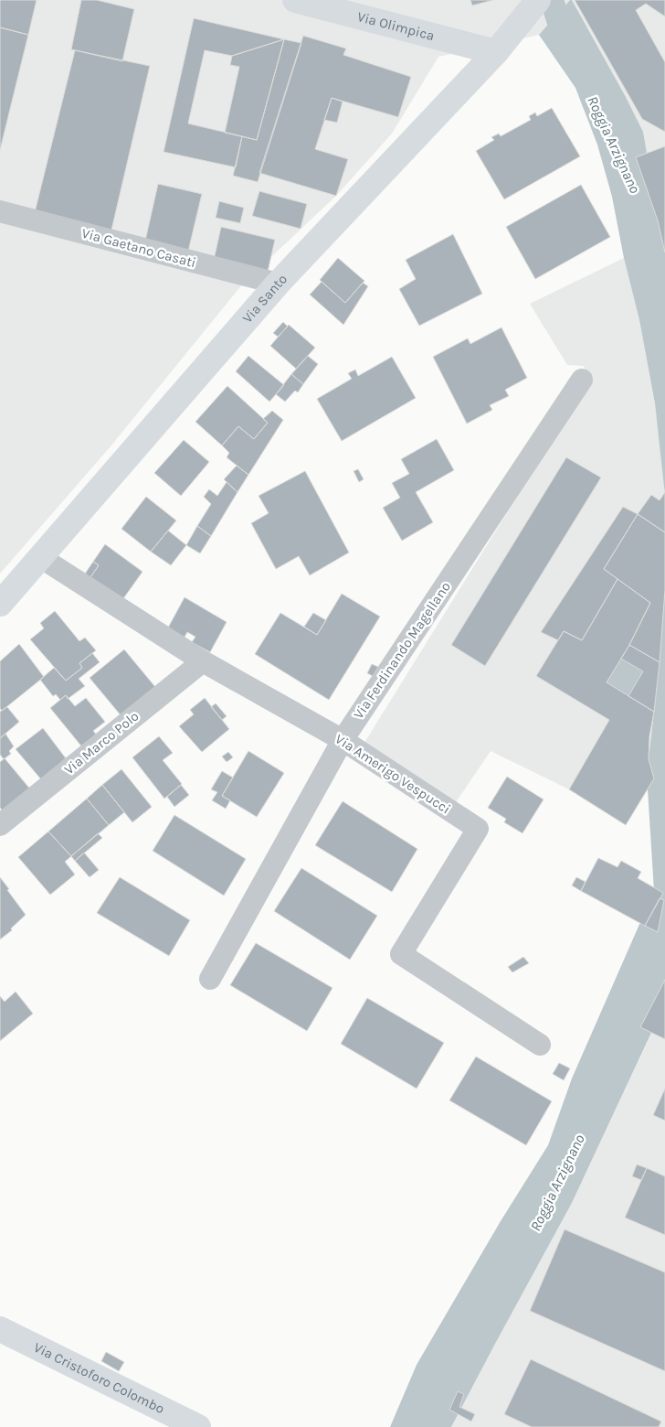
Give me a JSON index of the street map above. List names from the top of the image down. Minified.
{"streets":{"street":["Via Olimpica","Via Gaetano Casati","Via Santo","Via Ferdinando Magellano","Via Marco Polo","Via Amerigo Vespucci","Via Cristoforo Colombo"]},"crossings":[["Via Olimpica","Via Santo"],["Via Gaetano Casati","Via Santo"],["Via Santo","Via Amerigo Vespucci"],["Via Ferdinando Magellano","Via Amerigo Vespucci"],["Via Marco Polo","Via Amerigo Vespucci"]],"water":["Roggia Arzignano"]}
